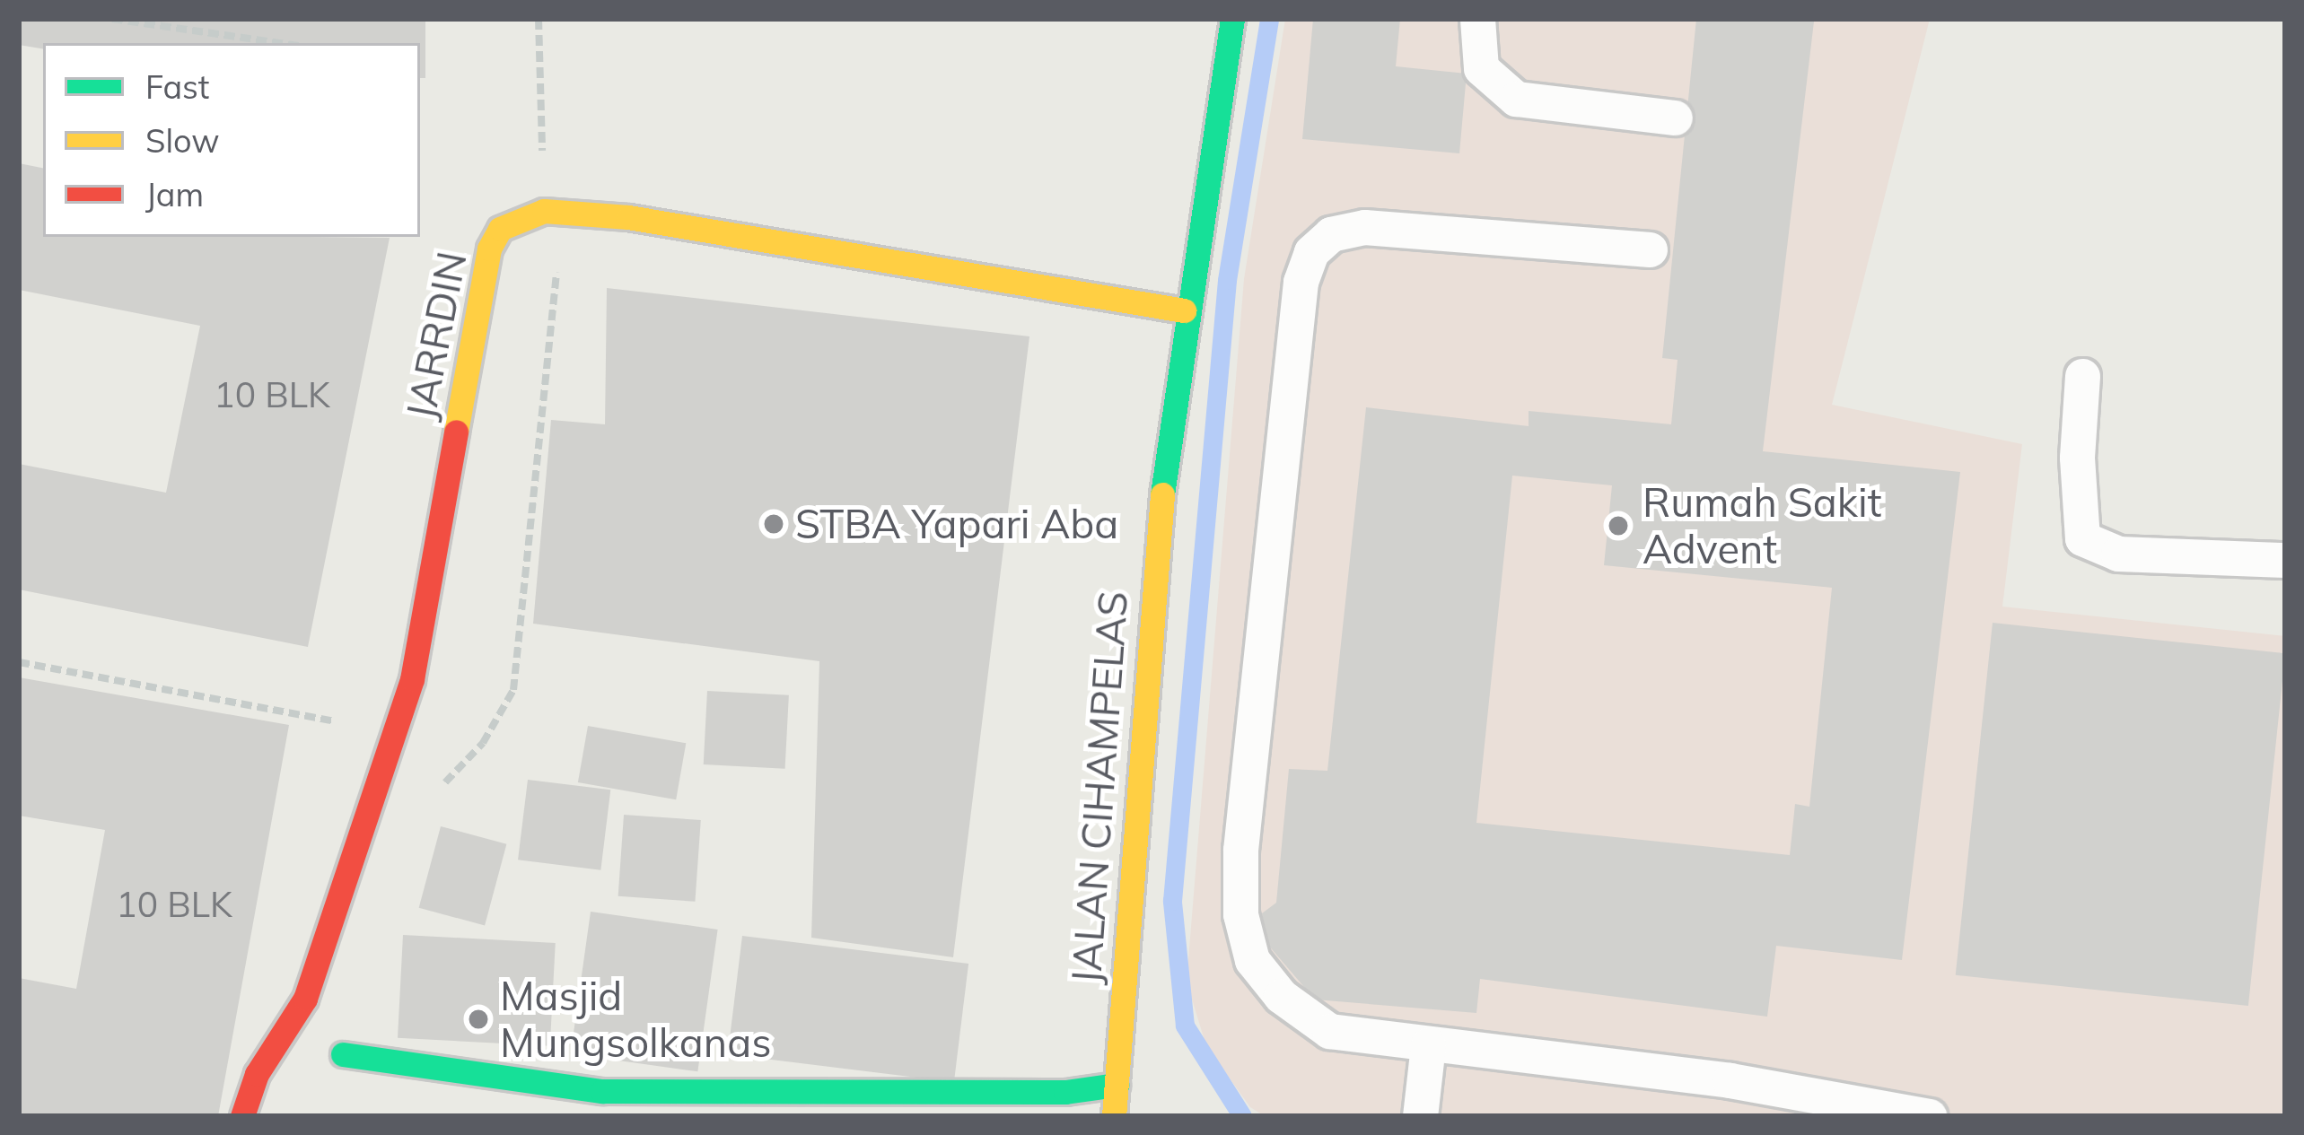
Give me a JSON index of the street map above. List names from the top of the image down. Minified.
{"streets":{"street":["JARRDIN","JALAN CIHAMPELAS"]},"places":["STBA Yapari Aba","Rumah Sakit Advent","Masjid Mungsolkanas"],"house_numbers":["10 BLK","10 BLK"],"legend":["Fast","Slow","Jam"]}
